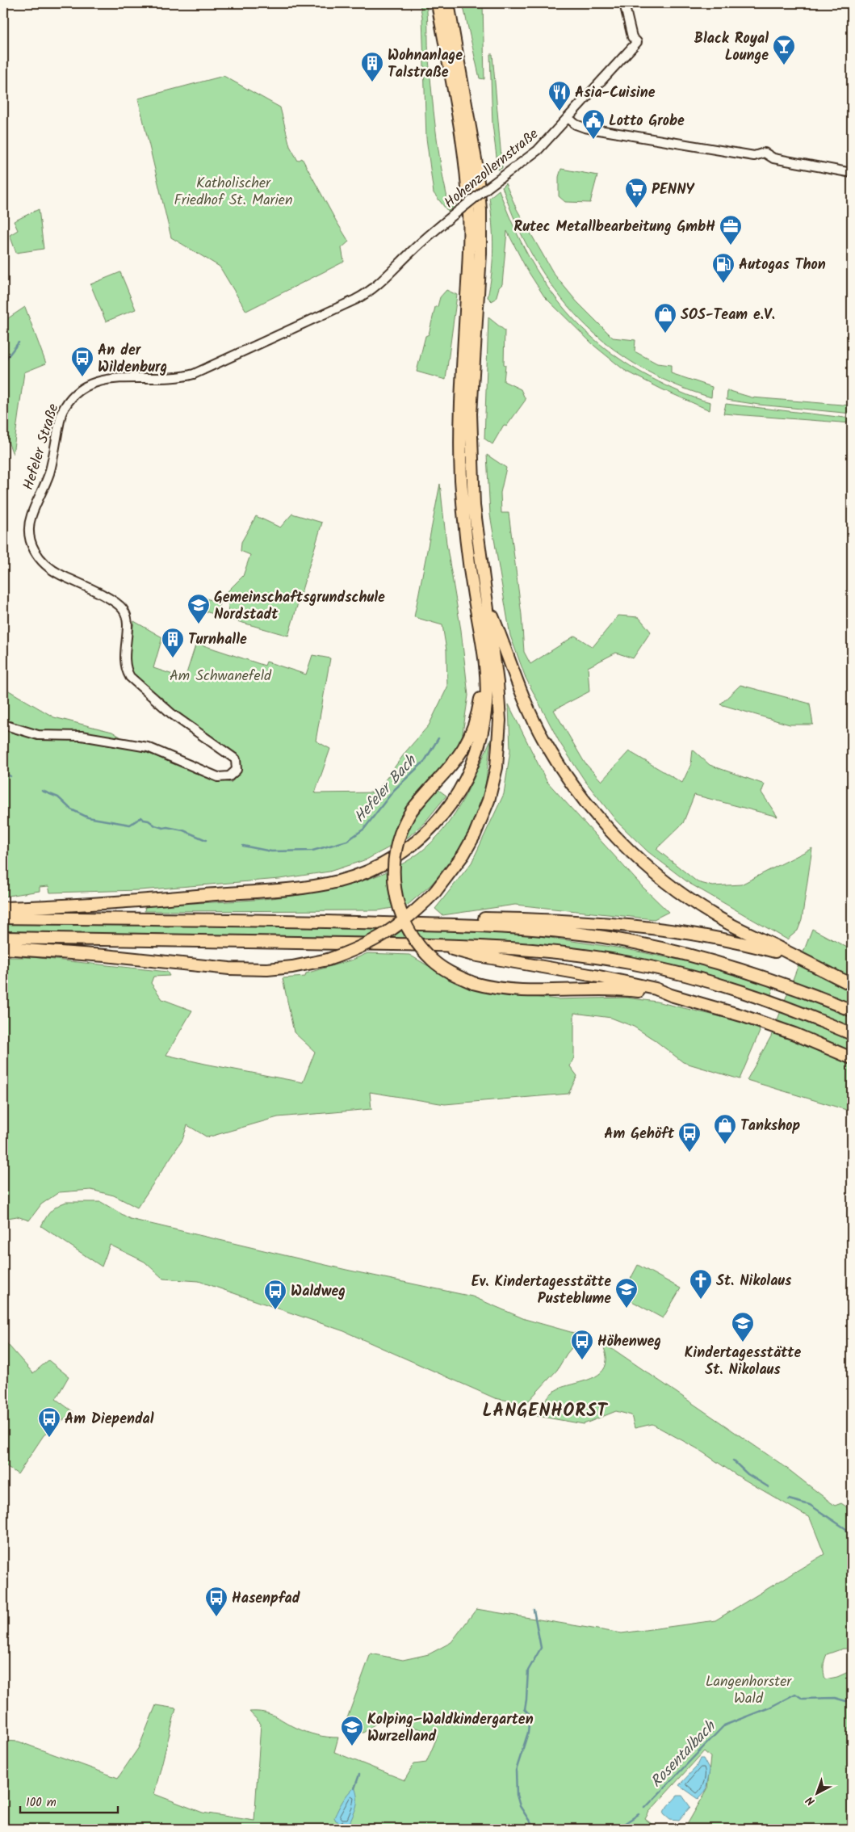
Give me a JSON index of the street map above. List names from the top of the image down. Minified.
{"streets":{"main road":["Hohenzollernstraße","Hefeler Straße"]},"crossings":[["Hohenzollernstraße","Hefeler Straße"]],"districts":["LANGENHORST"],"water":["Hefeler Bach","Rosentalbach"],"parks":["Katholischer Friedhof St. Marien","Am Schwanefeld","Langenhorster Wald"],"places":{"bar":["Black Royal Lounge"],"building":["Wohnanlage Talstraße","Turnhalle"],"restaurant":["Asia-Cuisine"],"public building":["Lotto Grobe"],"supermarket":["PENNY"],"office":["Rutec Metallbearbeitung GmbH"],"fuel station":["Autogas Thon"],"shop":["SOS-Team e.V.","Tankshop"],"bus stop":["An der Wildenburg","Am Gehöft","Waldweg","Höhenweg","Am Diependal","Hasenpfad"],"school or university":["Gemeinschaftsgrundschule Nordstadt","Ev. Kindertagesstätte Pusteblume","Kindertagesstätte St. Nikolaus","Kolping–Waldkindergarten Wurzelland"],"church":["St. Nikolaus"]},"scale_bar":"100 m","north":"bottom left"}
